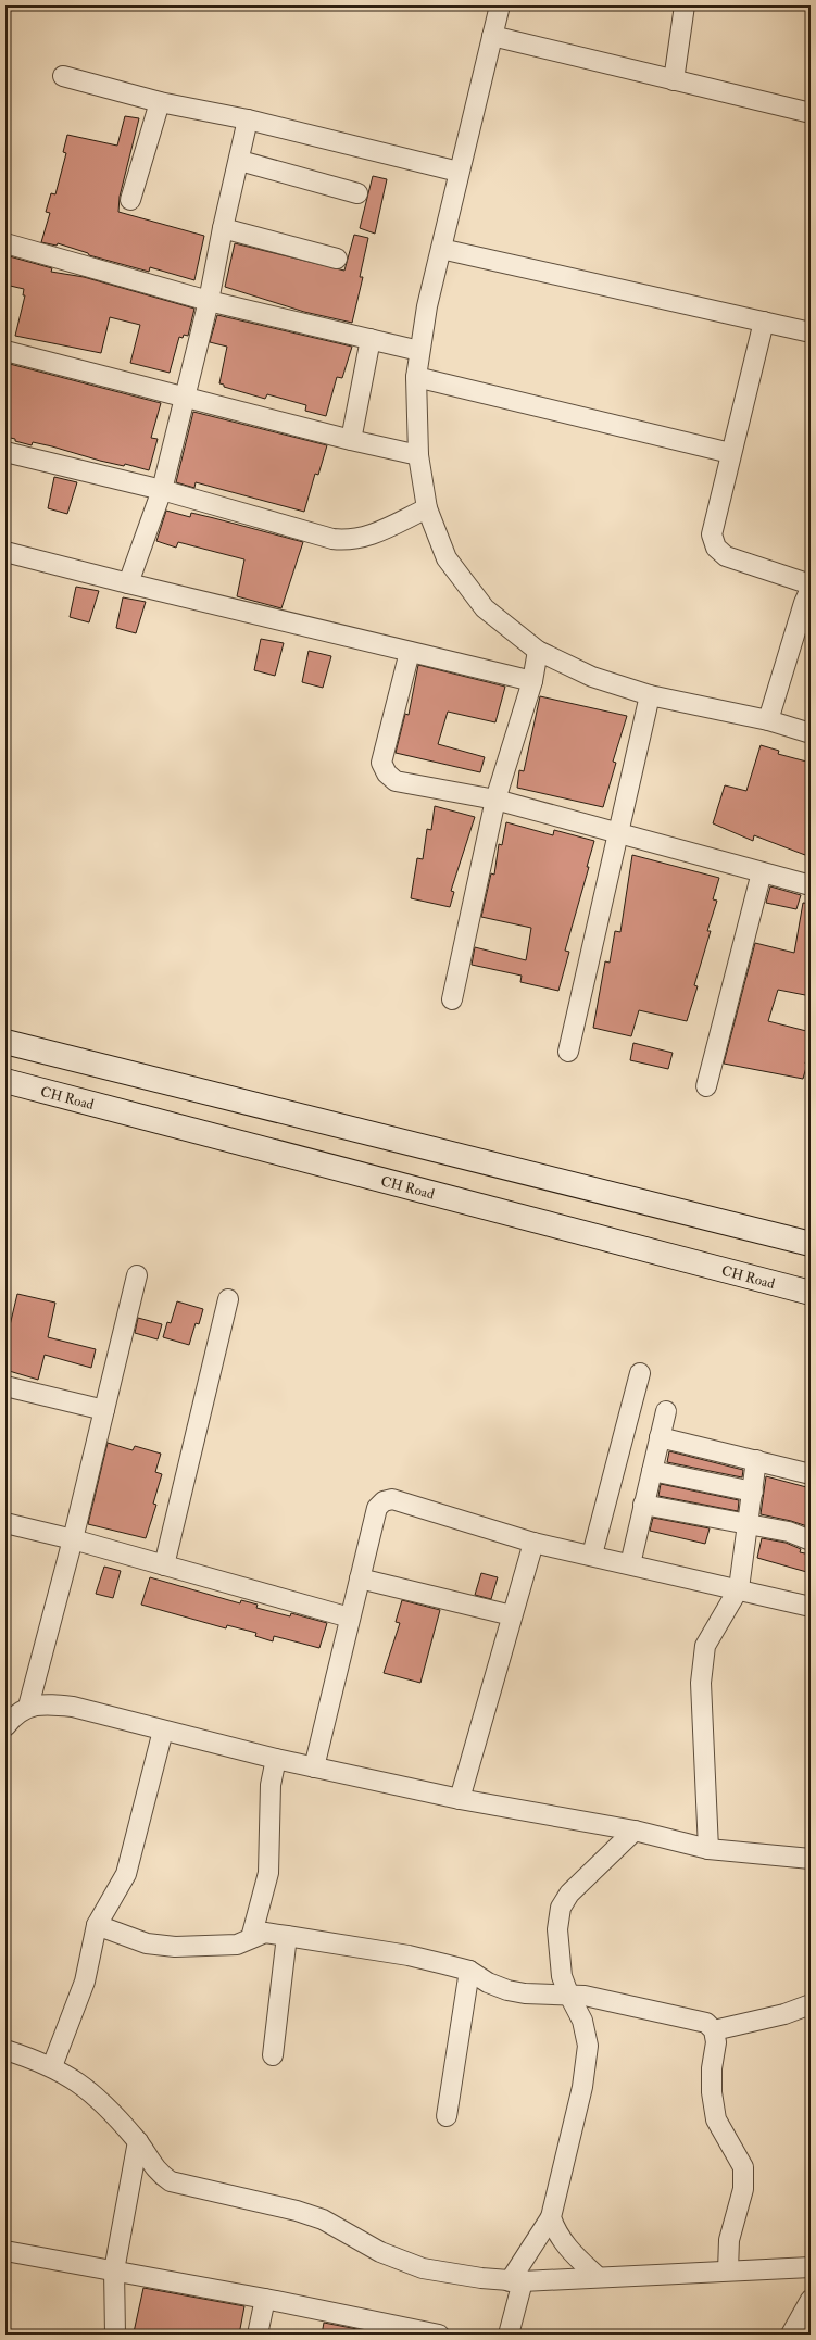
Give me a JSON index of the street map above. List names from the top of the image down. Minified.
{"streets":{"street":["CH Road"]}}
